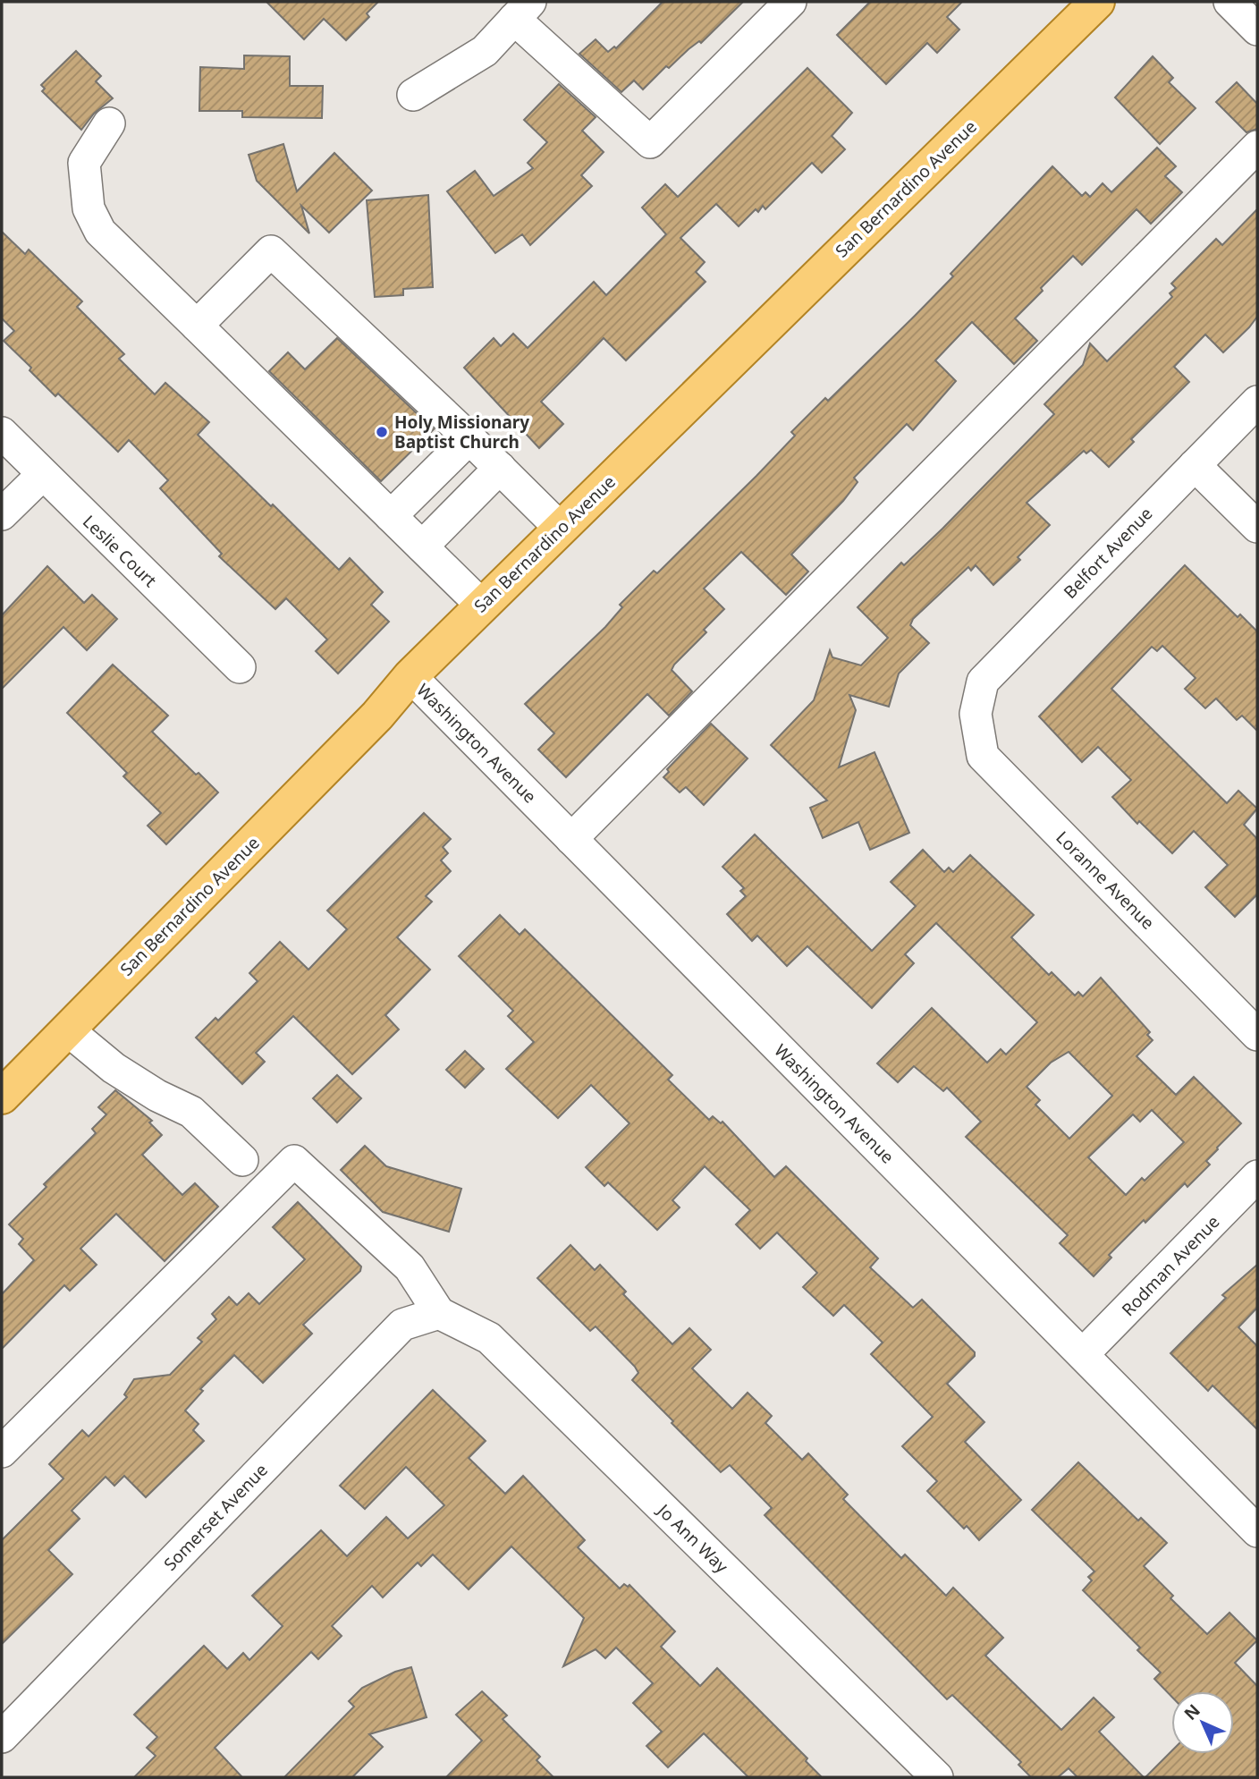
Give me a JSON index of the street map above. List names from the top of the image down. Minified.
{"streets":{"main road":["San Bernardino Avenue"],"street":["Leslie Court","Belfort Avenue","Washington Avenue","Loranne Avenue","Rodman Avenue","Somerset Avenue","Jo Ann Way"]},"crossings":[["San Bernardino Avenue","Washington Avenue"],["Belfort Avenue","Loranne Avenue"],["Washington Avenue","Rodman Avenue"],["Somerset Avenue","Jo Ann Way"]],"places":["Holy Missionary Baptist Church"],"north":"top left"}
